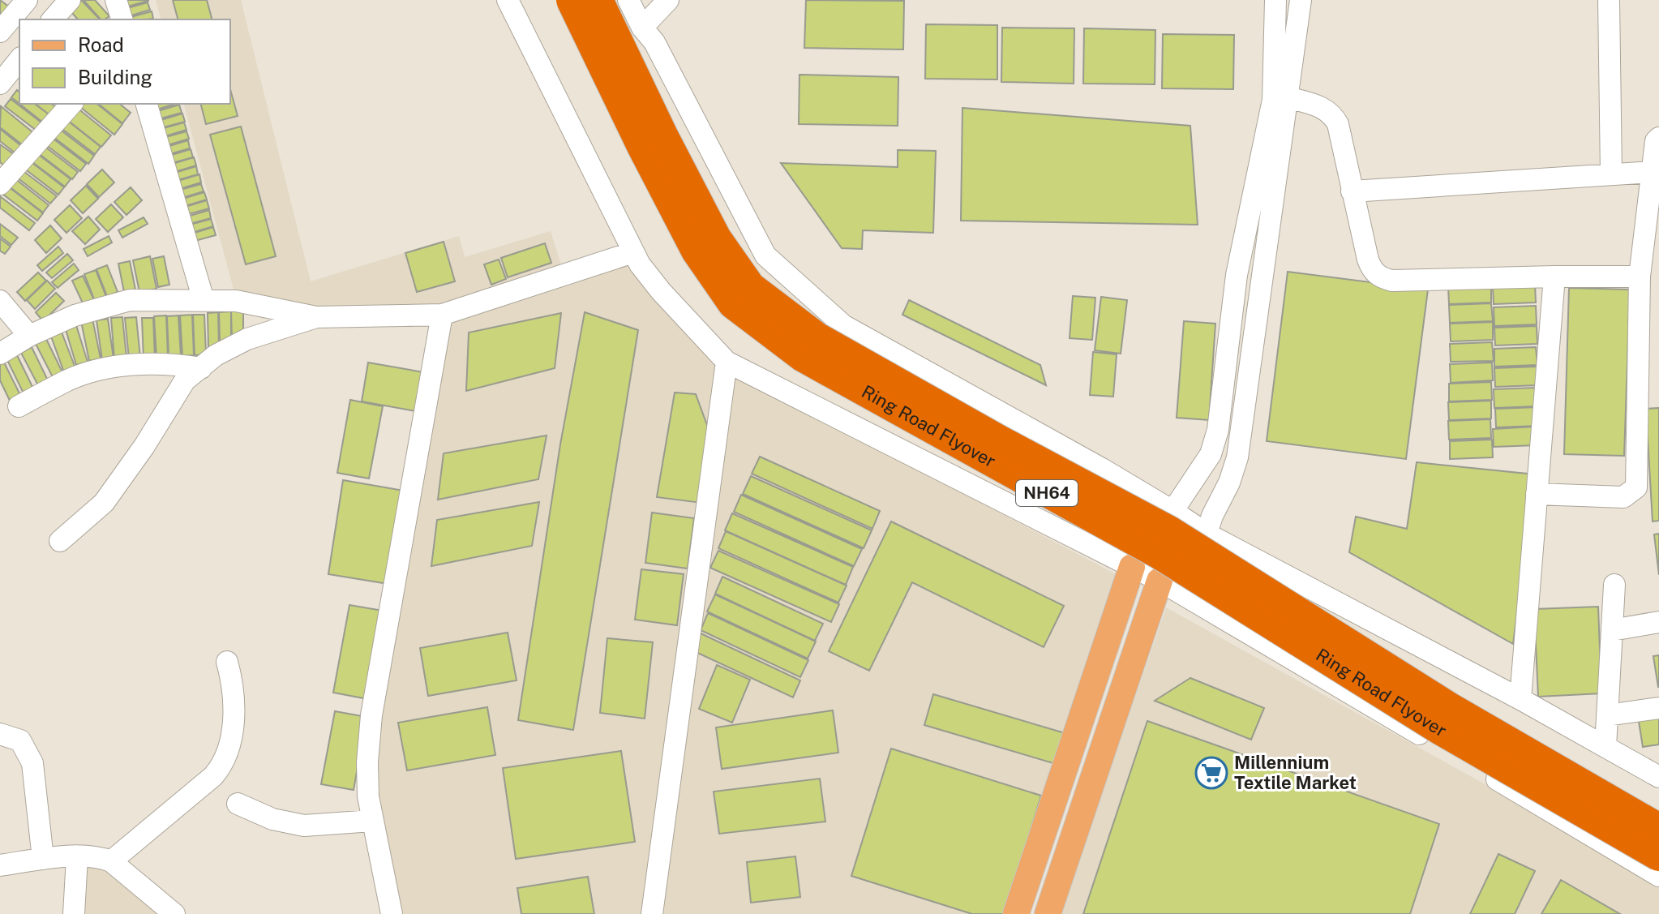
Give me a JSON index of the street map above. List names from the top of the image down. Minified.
{"streets":{"highway":["Ring Road Flyover","NH64"]},"places":{"supermarket":["Millennium Textile Market"]},"legend":["Road","Building"]}
